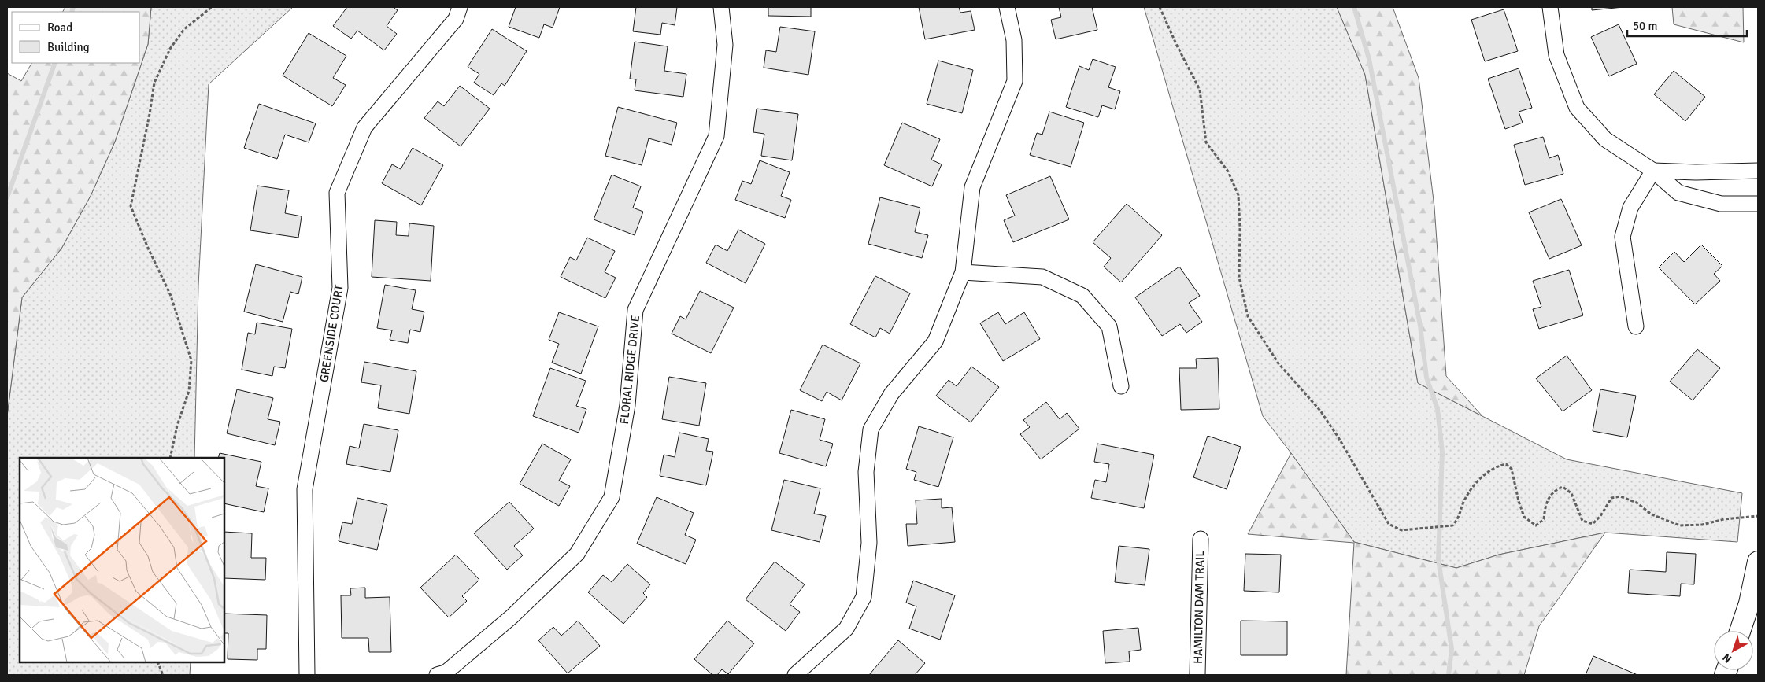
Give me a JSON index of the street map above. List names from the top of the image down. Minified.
{"streets":{"street":["GREENSIDE COURT","FLORAL RIDGE DRIVE","HAMILTON DAM TRAIL"]},"legend":["Road","Building"],"scale_bar":"50 m","north":"bottom left"}
